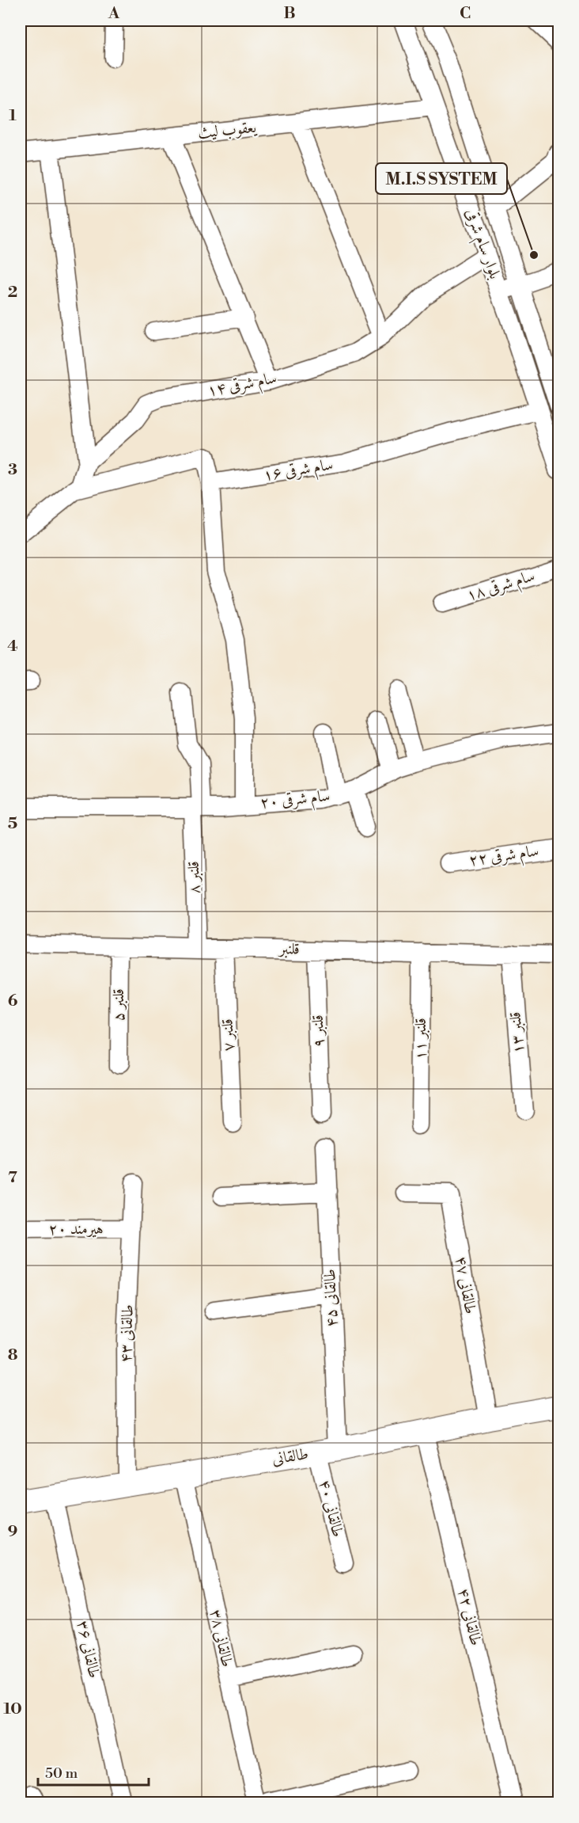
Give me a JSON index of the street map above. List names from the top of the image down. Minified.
{"streets":{"main road":["طالقانی"],"street":["یعقوب لیث","بلوار سام شرقی","سام شرقی ۱۴","سام شرقی ۱۶","سام شرقی ۱۸","سام شرقی ۲۰","سام شرقی ۲۲","قلنبر ۸","قلنبر","قلنبر ۵","قلنبر ۹","قلنبر ۱۳","قلنبر ۷","قلنبر ۱۱","هیرمند ۲۰","طالقانی ۴۷","طالقانی ۴۵","طالقانی ۴۳","طالقانی ۴۰","طالقانی ۴۲","طالقانی ۳۸","طالقانی ۳۶"]},"crossings":[["یعقوب لیث","بلوار سام شرقی"],["بلوار سام شرقی","سام شرقی ۱۴"],["بلوار سام شرقی","سام شرقی ۱۶"],["سام شرقی ۲۰","قلنبر ۸"],["قلنبر ۸","قلنبر"],["قلنبر","قلنبر ۵"],["قلنبر","قلنبر ۹"],["قلنبر","قلنبر ۱۳"],["قلنبر","قلنبر ۷"],["قلنبر","قلنبر ۱۱"],["هیرمند ۲۰","طالقانی ۴۳"],["طالقانی ۴۷","طالقانی"],["طالقانی ۴۵","طالقانی"],["طالقانی ۴۵","طالقانی ۴۰"],["طالقانی ۴۳","طالقانی"],["طالقانی","طالقانی ۴۰"],["طالقانی","طالقانی ۴۲"],["طالقانی","طالقانی ۳۸"],["طالقانی","طالقانی ۳۶"]],"places":["M.I.S SYSTEM"],"scale_bar":"50 m","grid":{"columns":["A","B","C"],"rows":["1","2","3","4","5","6","7","8","9","10"]}}
